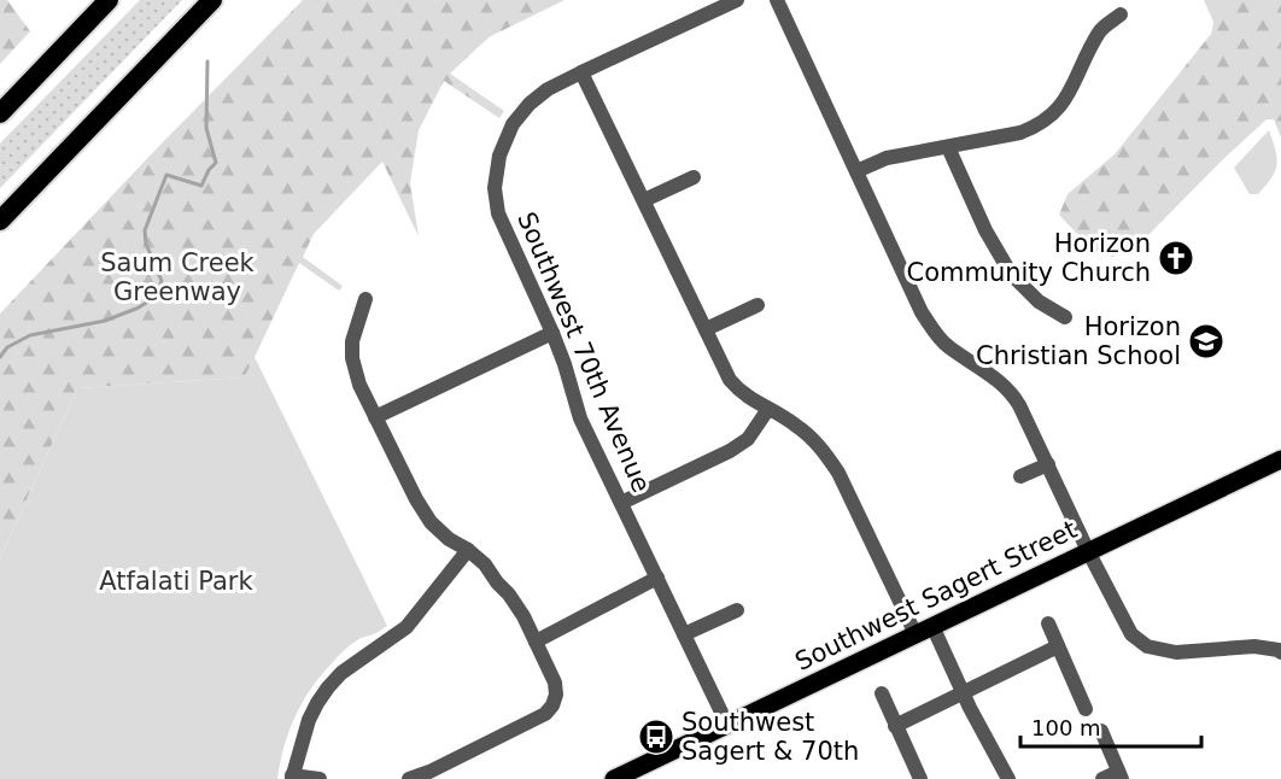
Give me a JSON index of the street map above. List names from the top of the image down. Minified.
{"streets":{"main road":["Southwest Sagert Street"],"street":["Southwest 70th Avenue"]},"crossings":[["Southwest 70th Avenue","Southwest Sagert Street"]],"parks":["Saum Creek Greenway","Atfalati Park"],"places":{"church":["Horizon Community Church"],"school or university":["Horizon Christian School"],"bus stop":["Southwest Sagert & 70th"]},"scale_bar":"100 m"}
